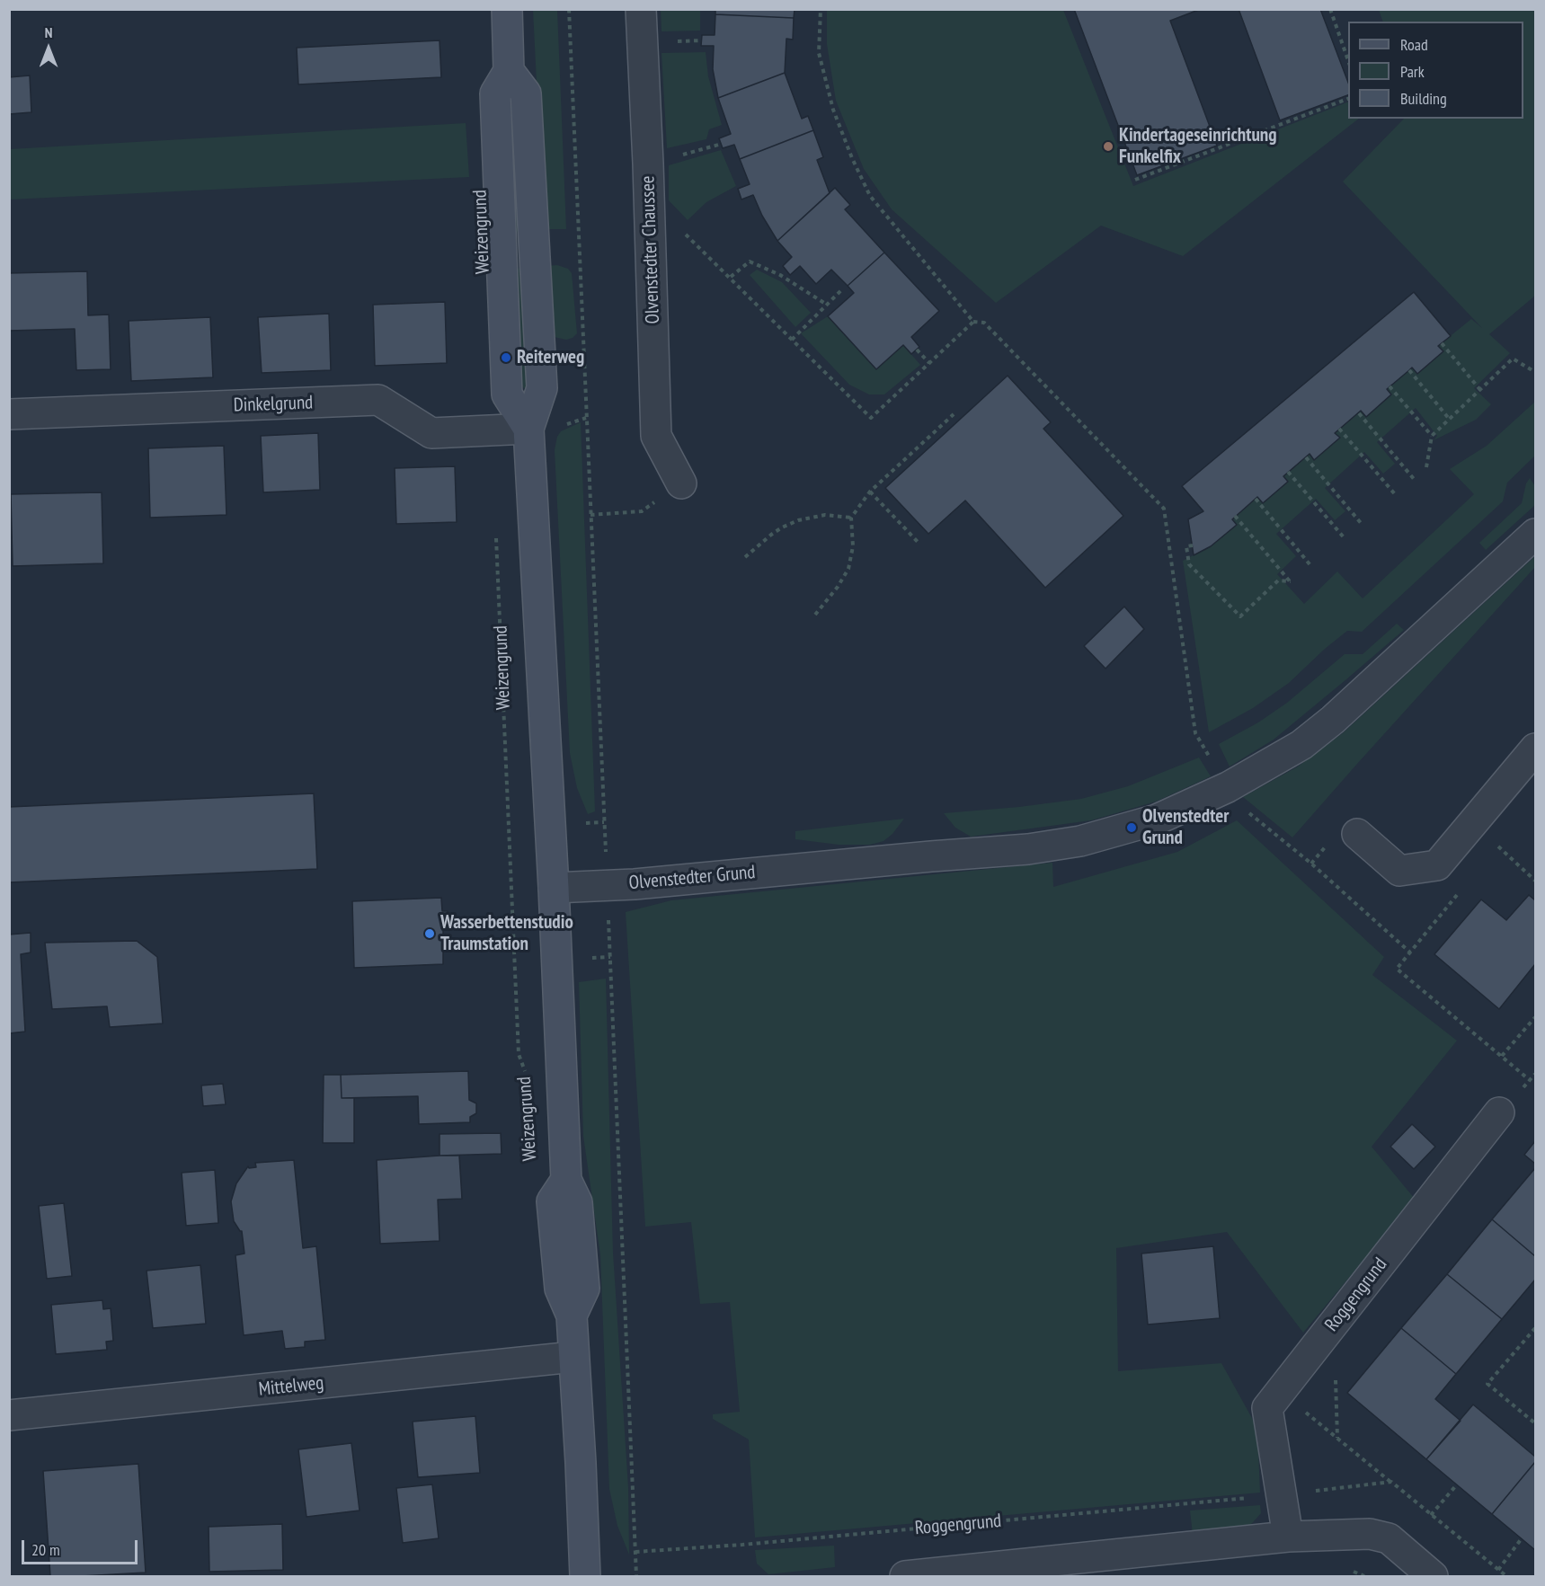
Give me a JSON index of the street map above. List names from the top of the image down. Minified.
{"streets":{"main road":["Weizengrund"],"street":["Olvenstedter Chaussee","Dinkelgrund","Olvenstedter Grund","Roggengrund","Mittelweg"]},"crossings":[["Weizengrund","Dinkelgrund"],["Weizengrund","Olvenstedter Grund"],["Weizengrund","Mittelweg"]],"places":["Kindertageseinrichtung Funkelfix","Reiterweg","Olvenstedter Grund","Wasserbettenstudio Traumstation"],"legend":["Road","Park","Building"],"scale_bar":"20 m","north":"top"}
